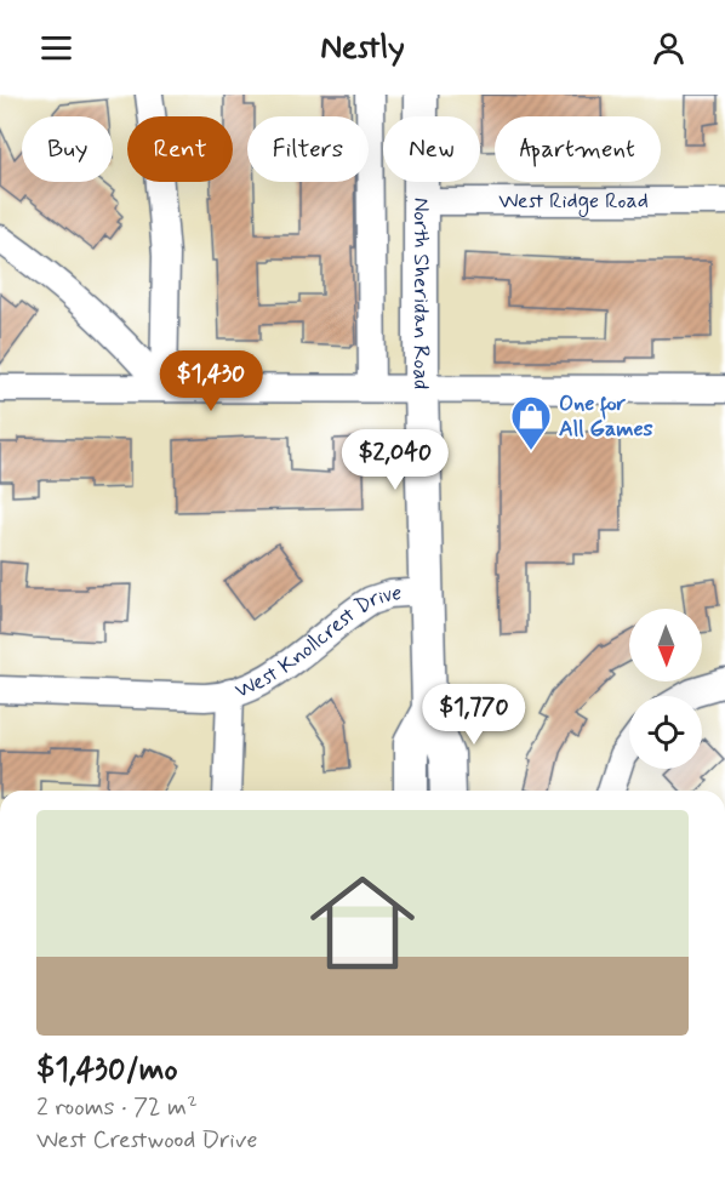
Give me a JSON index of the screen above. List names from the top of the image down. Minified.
{"streets":{"main road":["North Sheridan Road"],"street":["West Ridge Road","West Knollcrest Drive"]},"crossings":[["West Ridge Road","North Sheridan Road"],["North Sheridan Road","West Knollcrest Drive"]],"places":{"shop":["One for All Games"]},"north":"bottom","page":{"header":"Nestly","chip":["Buy","Rent","Filters","New","Apartment"],"price":["$1,430","$2,040","$1,770"],"list":[{"name":"$1,430/mo","note":"2 rooms · 72 m² · West Crestwood Drive"}]}}
